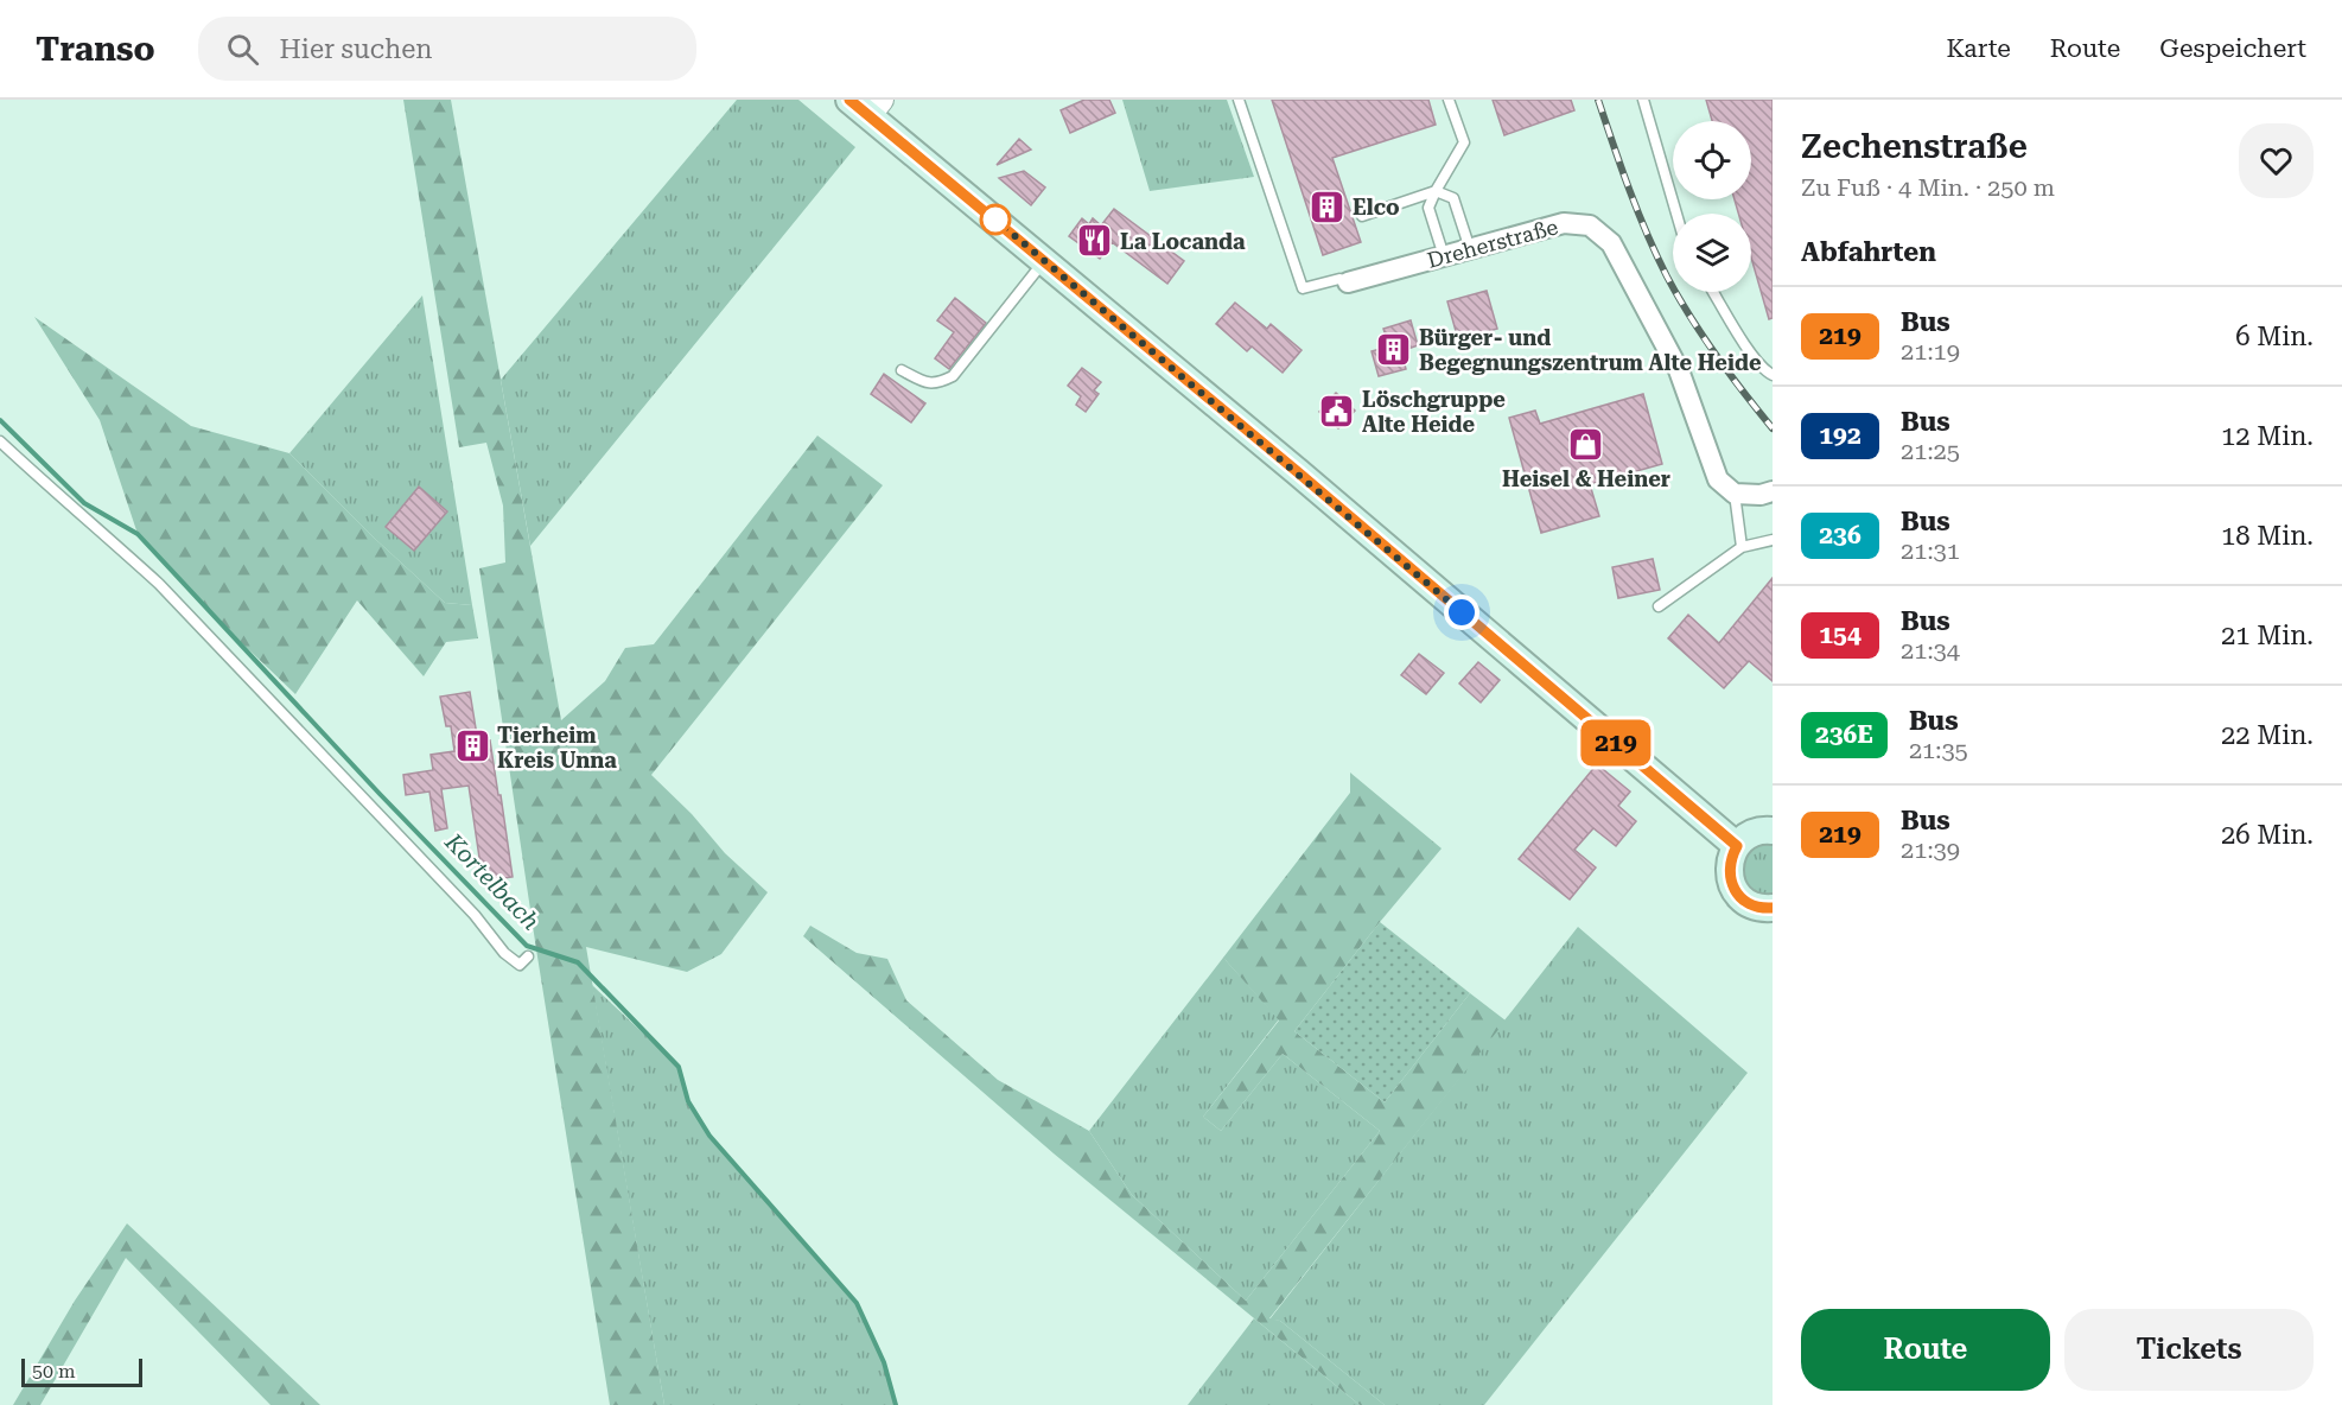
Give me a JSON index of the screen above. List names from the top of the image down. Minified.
{"streets":{"street":["Dreherstraße"]},"water":["Kortelbach"],"places":{"building":["Elco","Bürger- und Begegnungszentrum Alte Heide","Tierheim Kreis Unna"],"restaurant":["La Locanda"],"public building":["Löschgruppe Alte Heide"],"shop":["Heisel & Heiner"]},"lines":["bus line 219"],"scale_bar":"50 m","page":{"header":"Transo","search":"Hier suchen","nav":["Karte","Route","Gespeichert"],"on_map":"219","heading":[["Zechenstraße","Zu Fuß · 4 Min. · 250 m"],"Abfahrten"],"list":[{"mark":"219","name":"Bus","note":"21:19","value":"6 Min."},{"mark":"192","name":"Bus","note":"21:25","value":"12 Min."},{"mark":"236","name":"Bus","note":"21:31","value":"18 Min."},{"mark":"154","name":"Bus","note":"21:34","value":"21 Min."},{"mark":"236E","name":"Bus","note":"21:35","value":"22 Min."},{"mark":"219","name":"Bus","note":"21:39","value":"26 Min."}],"buttons":["Route","Tickets"],"scale":"50 m"}}
